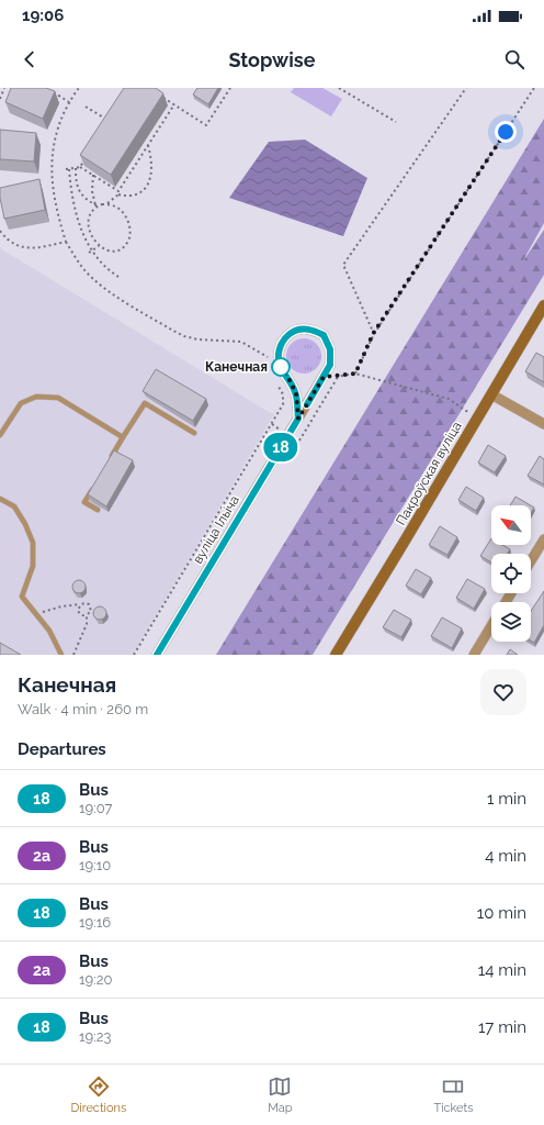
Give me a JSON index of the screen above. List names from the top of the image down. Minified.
{"streets":{"street":["Пакроўская вуліца","вуліца Ільіча"]},"places":["Канечная"],"lines":["bus line 18"],"north":"top left","page":{"status":"19:06","header":"Stopwise","on_map":"18","heading":[["Канечная","Walk · 4 min · 260 m"],"Departures"],"list":[{"mark":"18","name":"Bus","note":"19:07","value":"1 min"},{"mark":"2а","name":"Bus","note":"19:10","value":"4 min"},{"mark":"18","name":"Bus","note":"19:16","value":"10 min"},{"mark":"2а","name":"Bus","note":"19:20","value":"14 min"},{"mark":"18","name":"Bus","note":"19:23","value":"17 min"}],"tabs":["Directions","Map","Tickets"]}}
